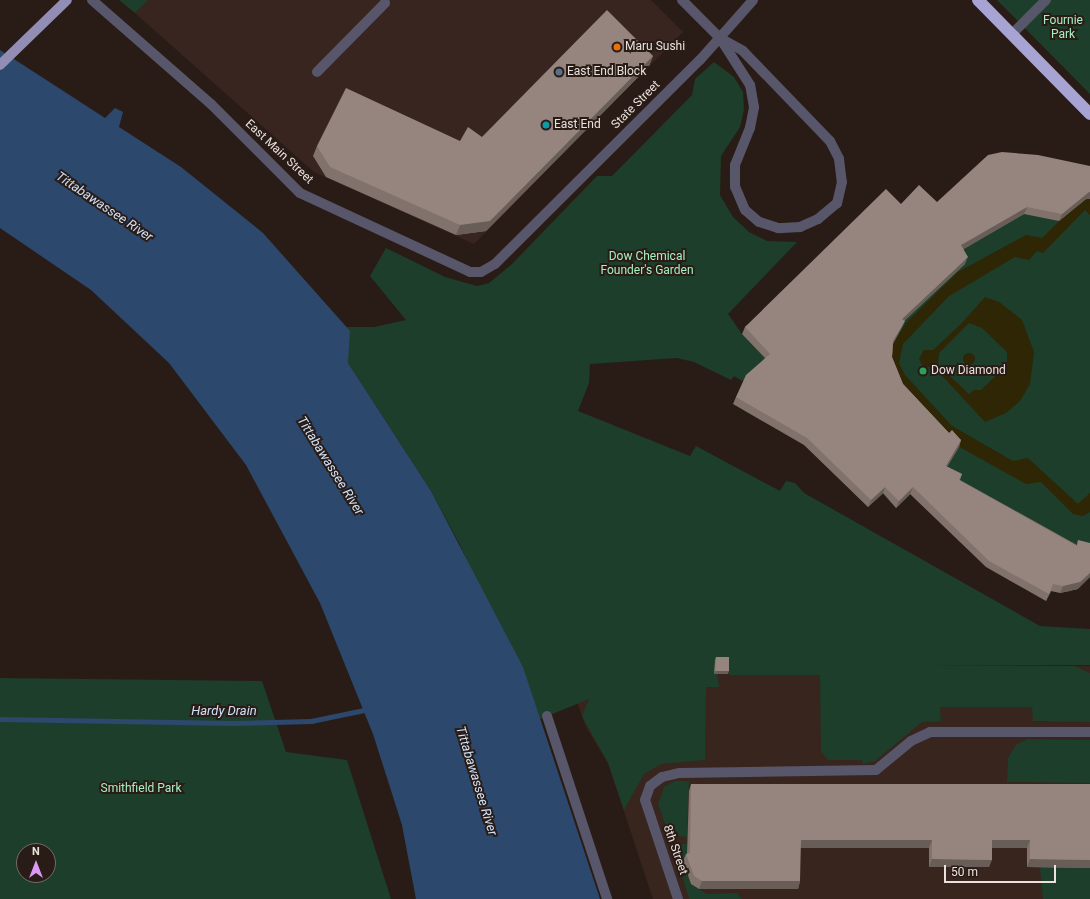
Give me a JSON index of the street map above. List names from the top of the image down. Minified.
{"streets":{"street":["State Street","East Main Street","8th Street"]},"crossings":[["State Street","East Main Street"]],"water":["Tittabawassee River","Hardy Drain"],"parks":["Fournie Park","Dow Chemical Founder's Garden","Smithfield Park"],"places":["Maru Sushi","East End Block","East End","Dow Diamond"],"scale_bar":"50 m","north":"top"}
